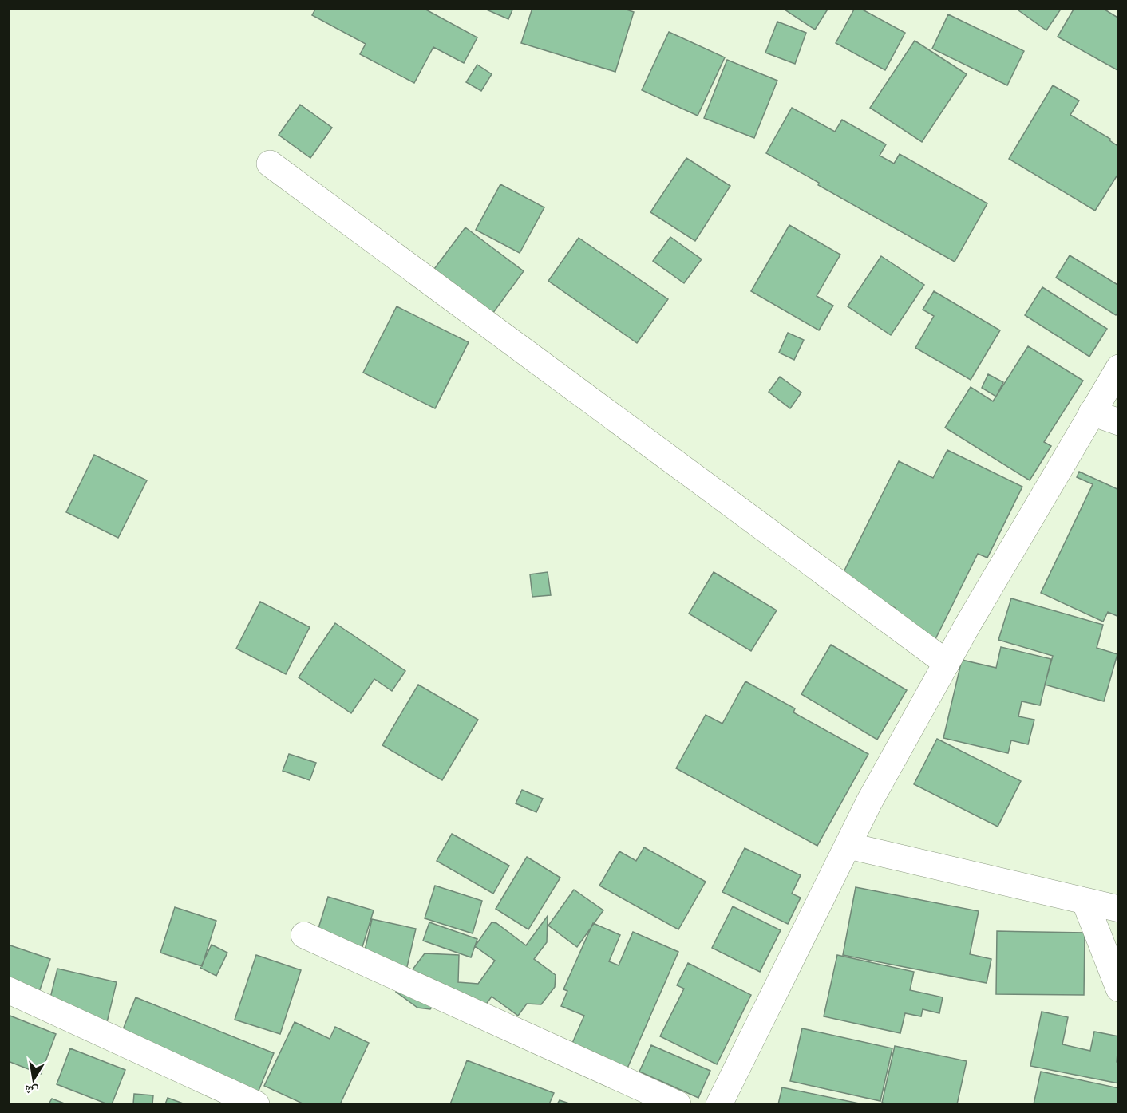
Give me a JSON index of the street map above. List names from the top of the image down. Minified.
{"north":"bottom"}
